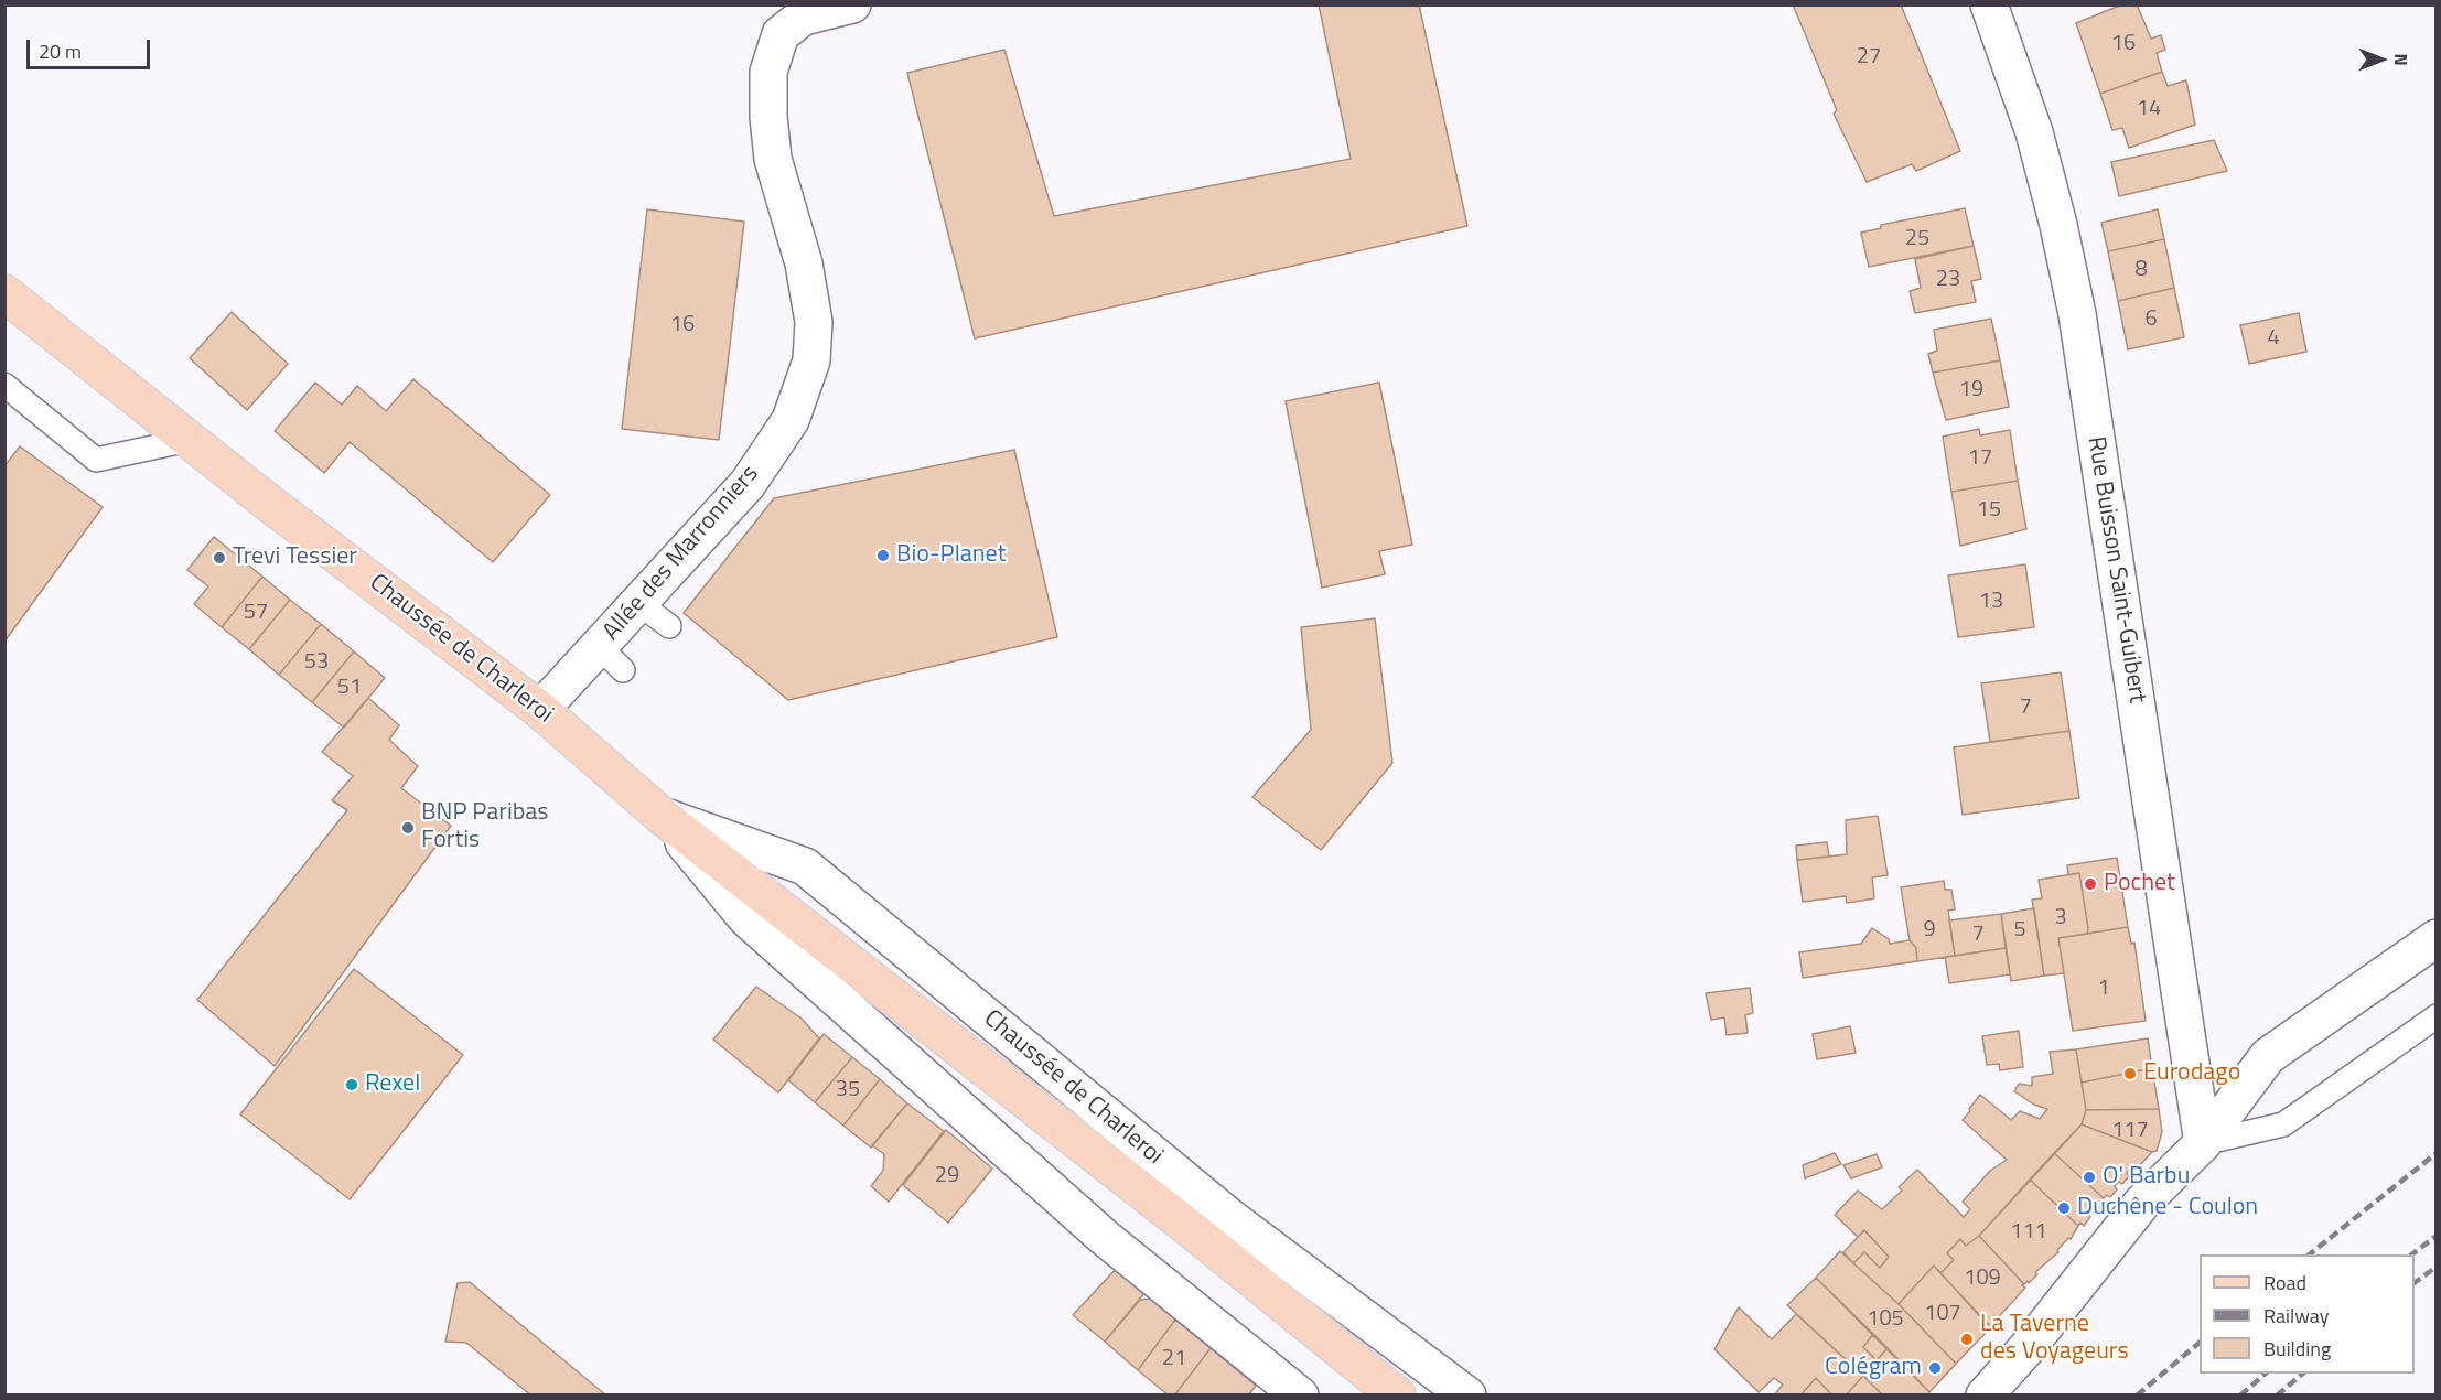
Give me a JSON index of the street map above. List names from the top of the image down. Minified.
{"streets":{"main road":["Chaussée de Charleroi"],"street":["Allée des Marronniers","Rue Buisson Saint-Guibert"]},"crossings":[["Allée des Marronniers","Chaussée de Charleroi"]],"places":["Bio-Planet","Trevi Tessier","BNP Paribas Fortis","Pochet","Eurodago","Rexel","O' Barbu","Duchêne - Coulon","La Taverne des Voyageurs","Colégram"],"house_numbers":["16","27","14","25","8","23","6","16","4","19","17","15","13","57","53","51","7","3","9","5","7","1","35","117","29","111","109","107","105","21"],"legend":["Road","Railway","Building"],"scale_bar":"20 m","north":"right"}
